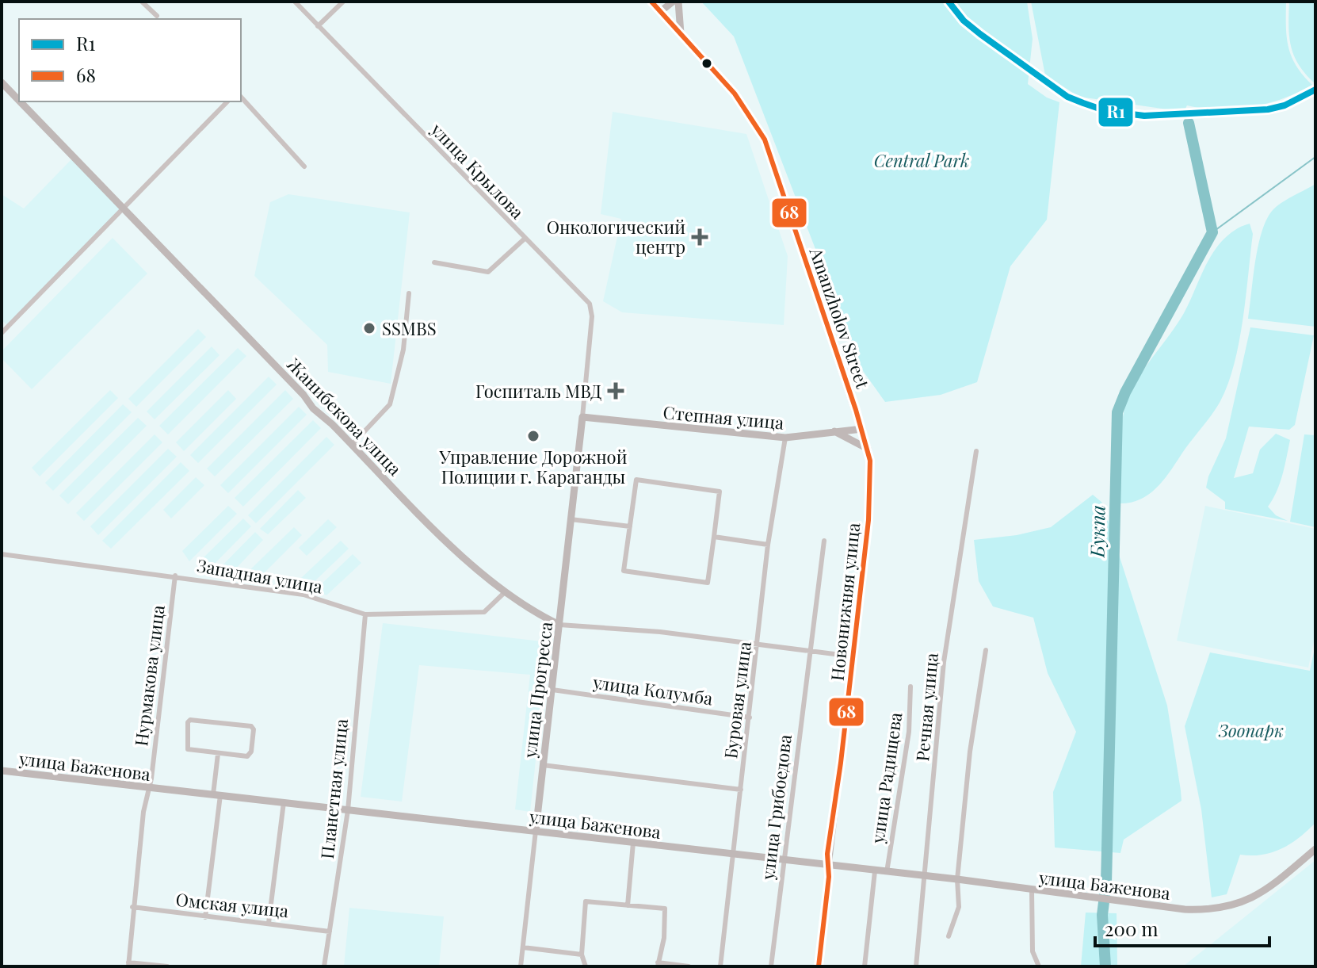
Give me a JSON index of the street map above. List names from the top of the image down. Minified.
{"streets":{"main road":["Amanzholov Street","Жанибекова улица","Степная улица","Новонижняя улица","улица Прогресса","улица Баженова"],"street":["улица Крылова","Западная улица","Нурмакова улица","улица Колумба","Буровая улица","Речная улица","улица Радищева","Планетная улица","улица Грибоедова","Омская улица"]},"crossings":[["улица Крылова","Степная улица"],["улица Крылова","улица Прогресса"],["Amanzholov Street","Степная улица"],["Amanzholov Street","Новонижняя улица"],["Жанибекова улица","Западная улица"],["Жанибекова улица","улица Прогресса"],["Степная улица","Новонижняя улица"],["Степная улица","улица Прогресса"],["Степная улица","Буровая улица"],["Западная улица","Нурмакова улица"],["Западная улица","Планетная улица"],["Новонижняя улица","улица Баженова"],["Нурмакова улица","улица Баженова"],["Нурмакова улица","Омская улица"],["улица Прогресса","улица Колумба"],["улица Прогресса","улица Баженова"],["улица Колумба","Буровая улица"],["Буровая улица","улица Баженова"],["Речная улица","улица Баженова"],["улица Баженова","улица Радищева"],["улица Баженова","Планетная улица"],["улица Баженова","улица Грибоедова"],["Планетная улица","Омская улица"]],"water":["Букпа"],"parks":["Central Park","Зоопарк"],"places":{"health":["Онкологический центр","Госпиталь МВД"],"other":["SSMBS","Управление Дорожной Полиции г. Караганды"]},"lines":["transit line R1","transit line 68"],"legend":["R1","68"],"scale_bar":"200 m"}
